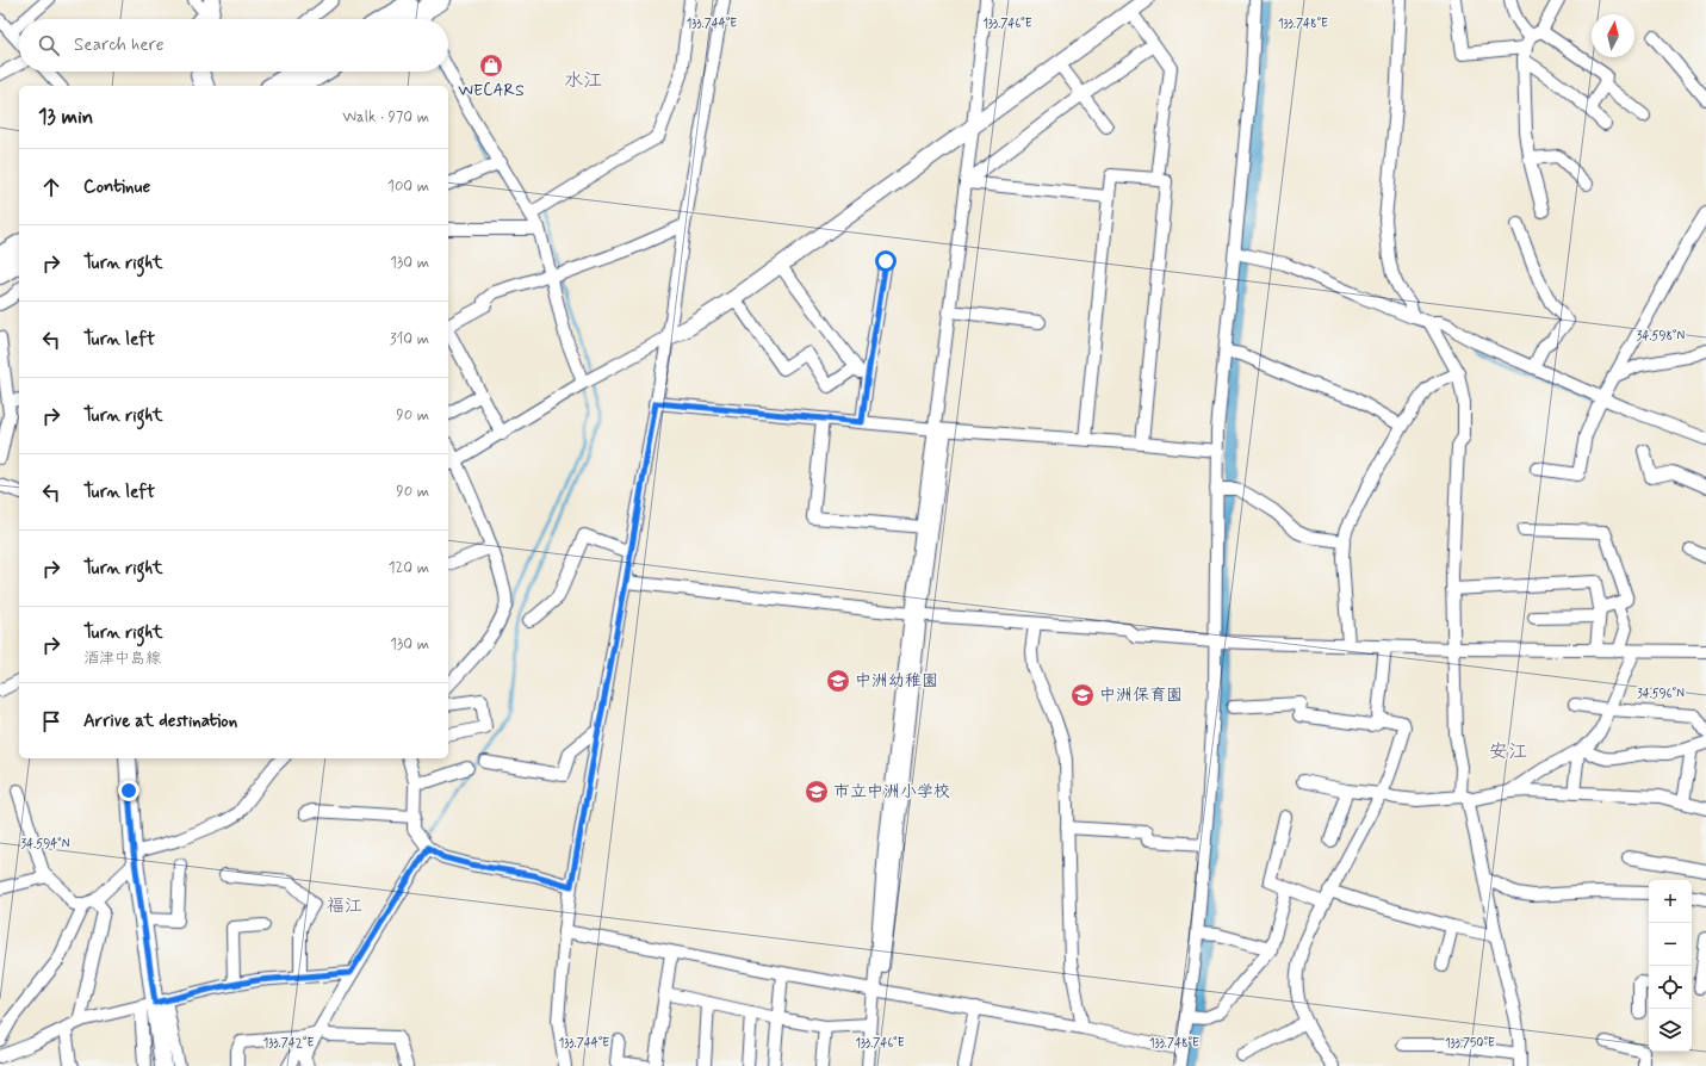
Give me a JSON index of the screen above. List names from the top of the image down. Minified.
{"districts":["水江","安江","福江"],"places":{"shop":["WECARS"],"school or university":["中洲幼稚園","中洲保育園","市立中洲小学校"]},"north":"top","page":{"search":"Search here","heading":["13 min","Walk · 970 m"],"list":[["Continue","100 m"],["Turn right","130 m"],["Turn left","310 m"],["Turn right","90 m"],["Turn left","90 m"],["Turn right","120 m"],["Turn right","酒津中島線","130 m"],"Arrive at destination"],"map_buttons":["+","−"]},"coordinates":["133.744°E","133.746°E","133.748°E","34.598°N","34.596°N","34.594°N","133.742°E","133.750°E"]}
